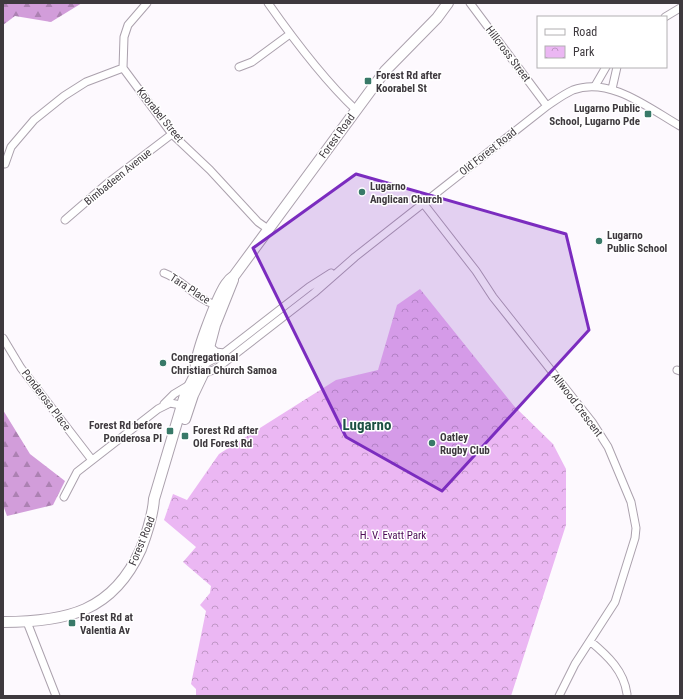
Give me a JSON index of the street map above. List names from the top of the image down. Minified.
{"streets":{"street":["Hillcross Street","Koorabel Street","Forest Road","Old Forest Road","Bimbadeen Avenue","Tara Place","Ponderosa Place","Allwood Crescent"]},"crossings":[["Hillcross Street","Old Forest Road"],["Koorabel Street","Forest Road"],["Koorabel Street","Bimbadeen Avenue"],["Forest Road","Old Forest Road"],["Forest Road","Tara Place"],["Old Forest Road","Allwood Crescent"]],"districts":["Lugarno"],"parks":["H. V. Evatt Park"],"places":{"transit":["Forest Rd after Koorabel St","Lugarno Public School, Lugarno Pde","Forest Rd before Ponderosa Pl","Forest Rd after Old Forest Rd","Forest Rd at Valentia Av"],"other":["Lugarno Anglican Church","Lugarno Public School","Congregational Christian Church Samoa","Oatley Rugby Club"]},"legend":["Road","Park"]}
